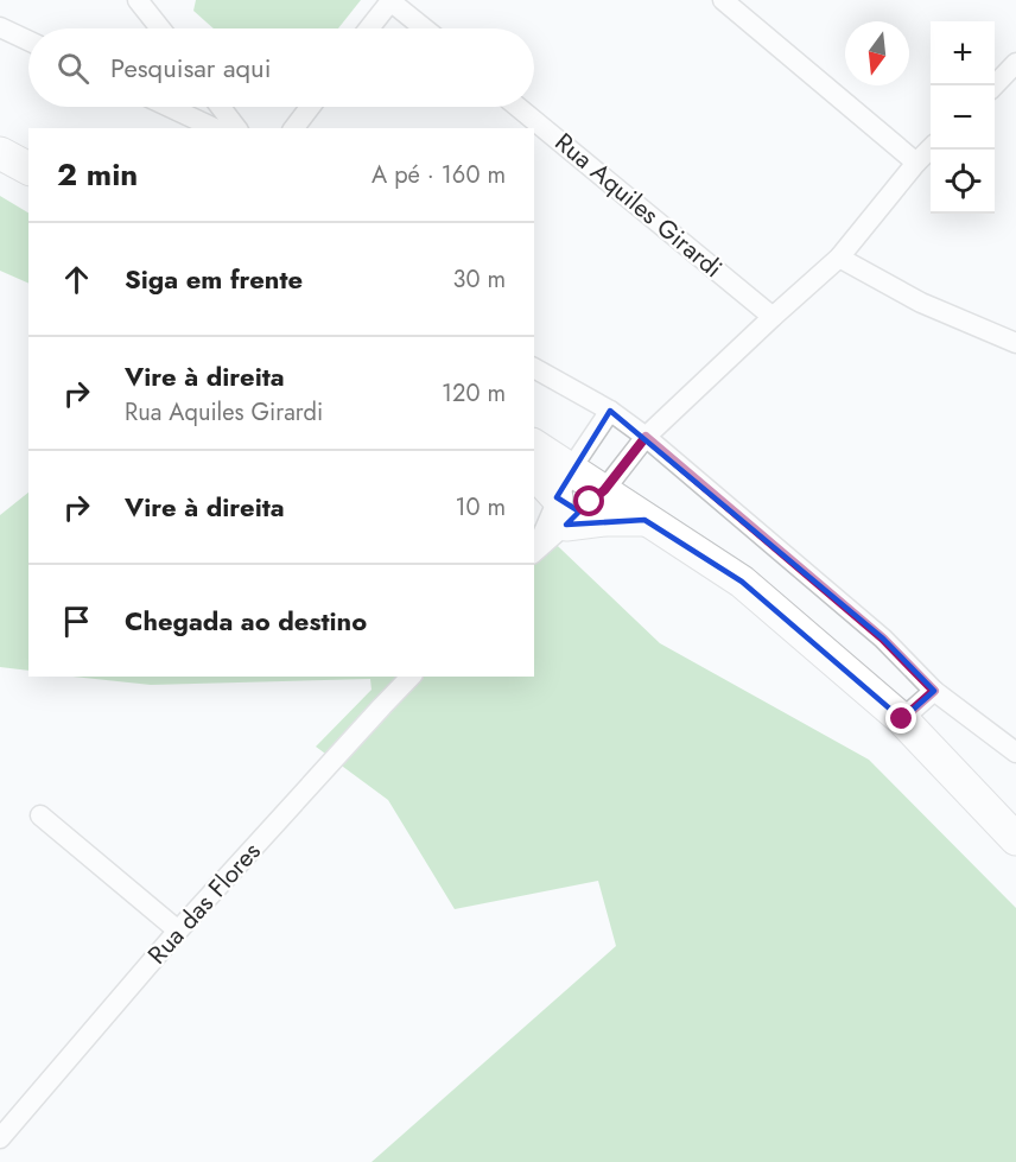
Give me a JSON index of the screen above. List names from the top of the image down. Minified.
{"streets":{"street":["Rua Aquiles Girardi","Rua das Flores"]},"north":"bottom","page":{"map_buttons":["+","−"],"search":"Pesquisar aqui","heading":["2 min","A pé · 160 m"],"list":[["Siga em frente","30 m"],["Vire à direita","Rua Aquiles Girardi","120 m"],["Vire à direita","10 m"],"Chegada ao destino"]}}
